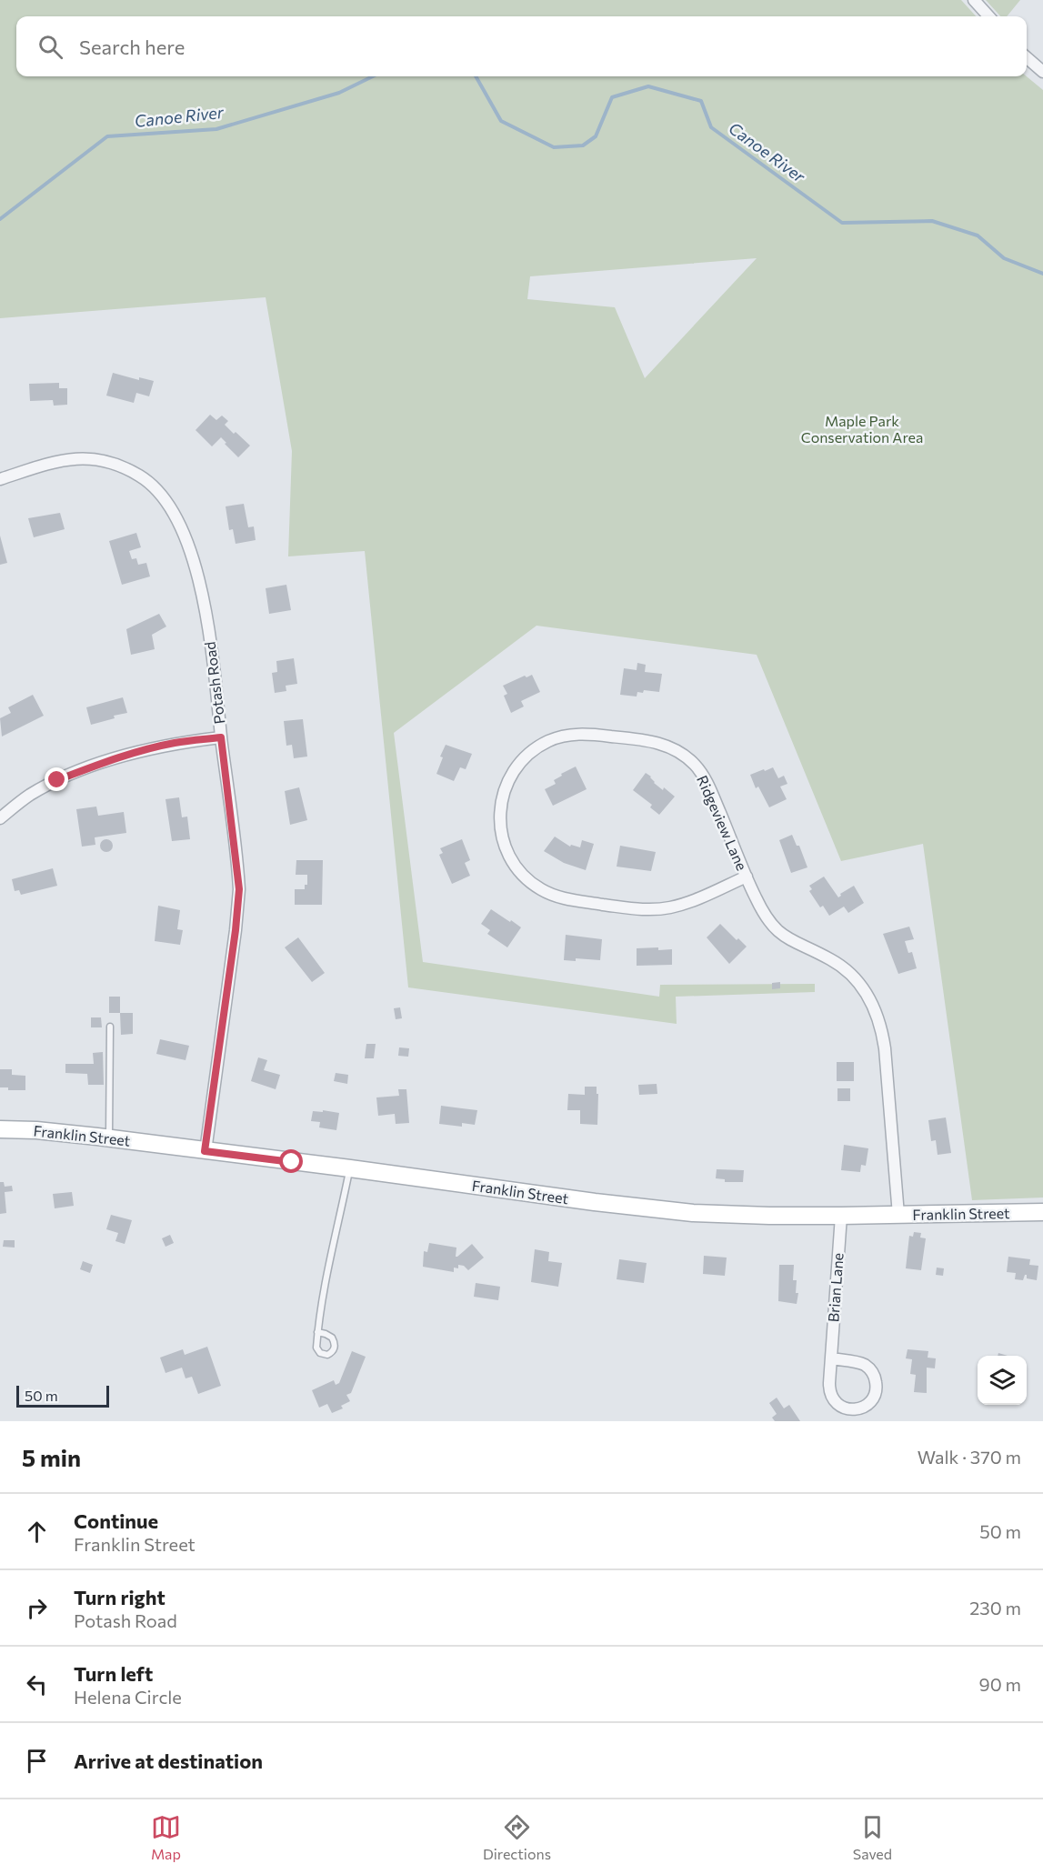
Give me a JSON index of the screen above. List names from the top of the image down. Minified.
{"streets":{"street":["Potash Road","Ridgeview Lane","Franklin Street","Brian Lane"]},"crossings":[["Potash Road","Franklin Street"],["Ridgeview Lane","Franklin Street"],["Franklin Street","Brian Lane"]],"water":["Canoe River"],"parks":["Maple Park Conservation Area"],"scale_bar":"50 m","page":{"search":"Search here","scale":"50 m","heading":["5 min","Walk · 370 m"],"list":[["Continue","Franklin Street","50 m"],["Turn right","Potash Road","230 m"],["Turn left","Helena Circle","90 m"],"Arrive at destination"],"nav":["Map","Directions","Saved"]}}
